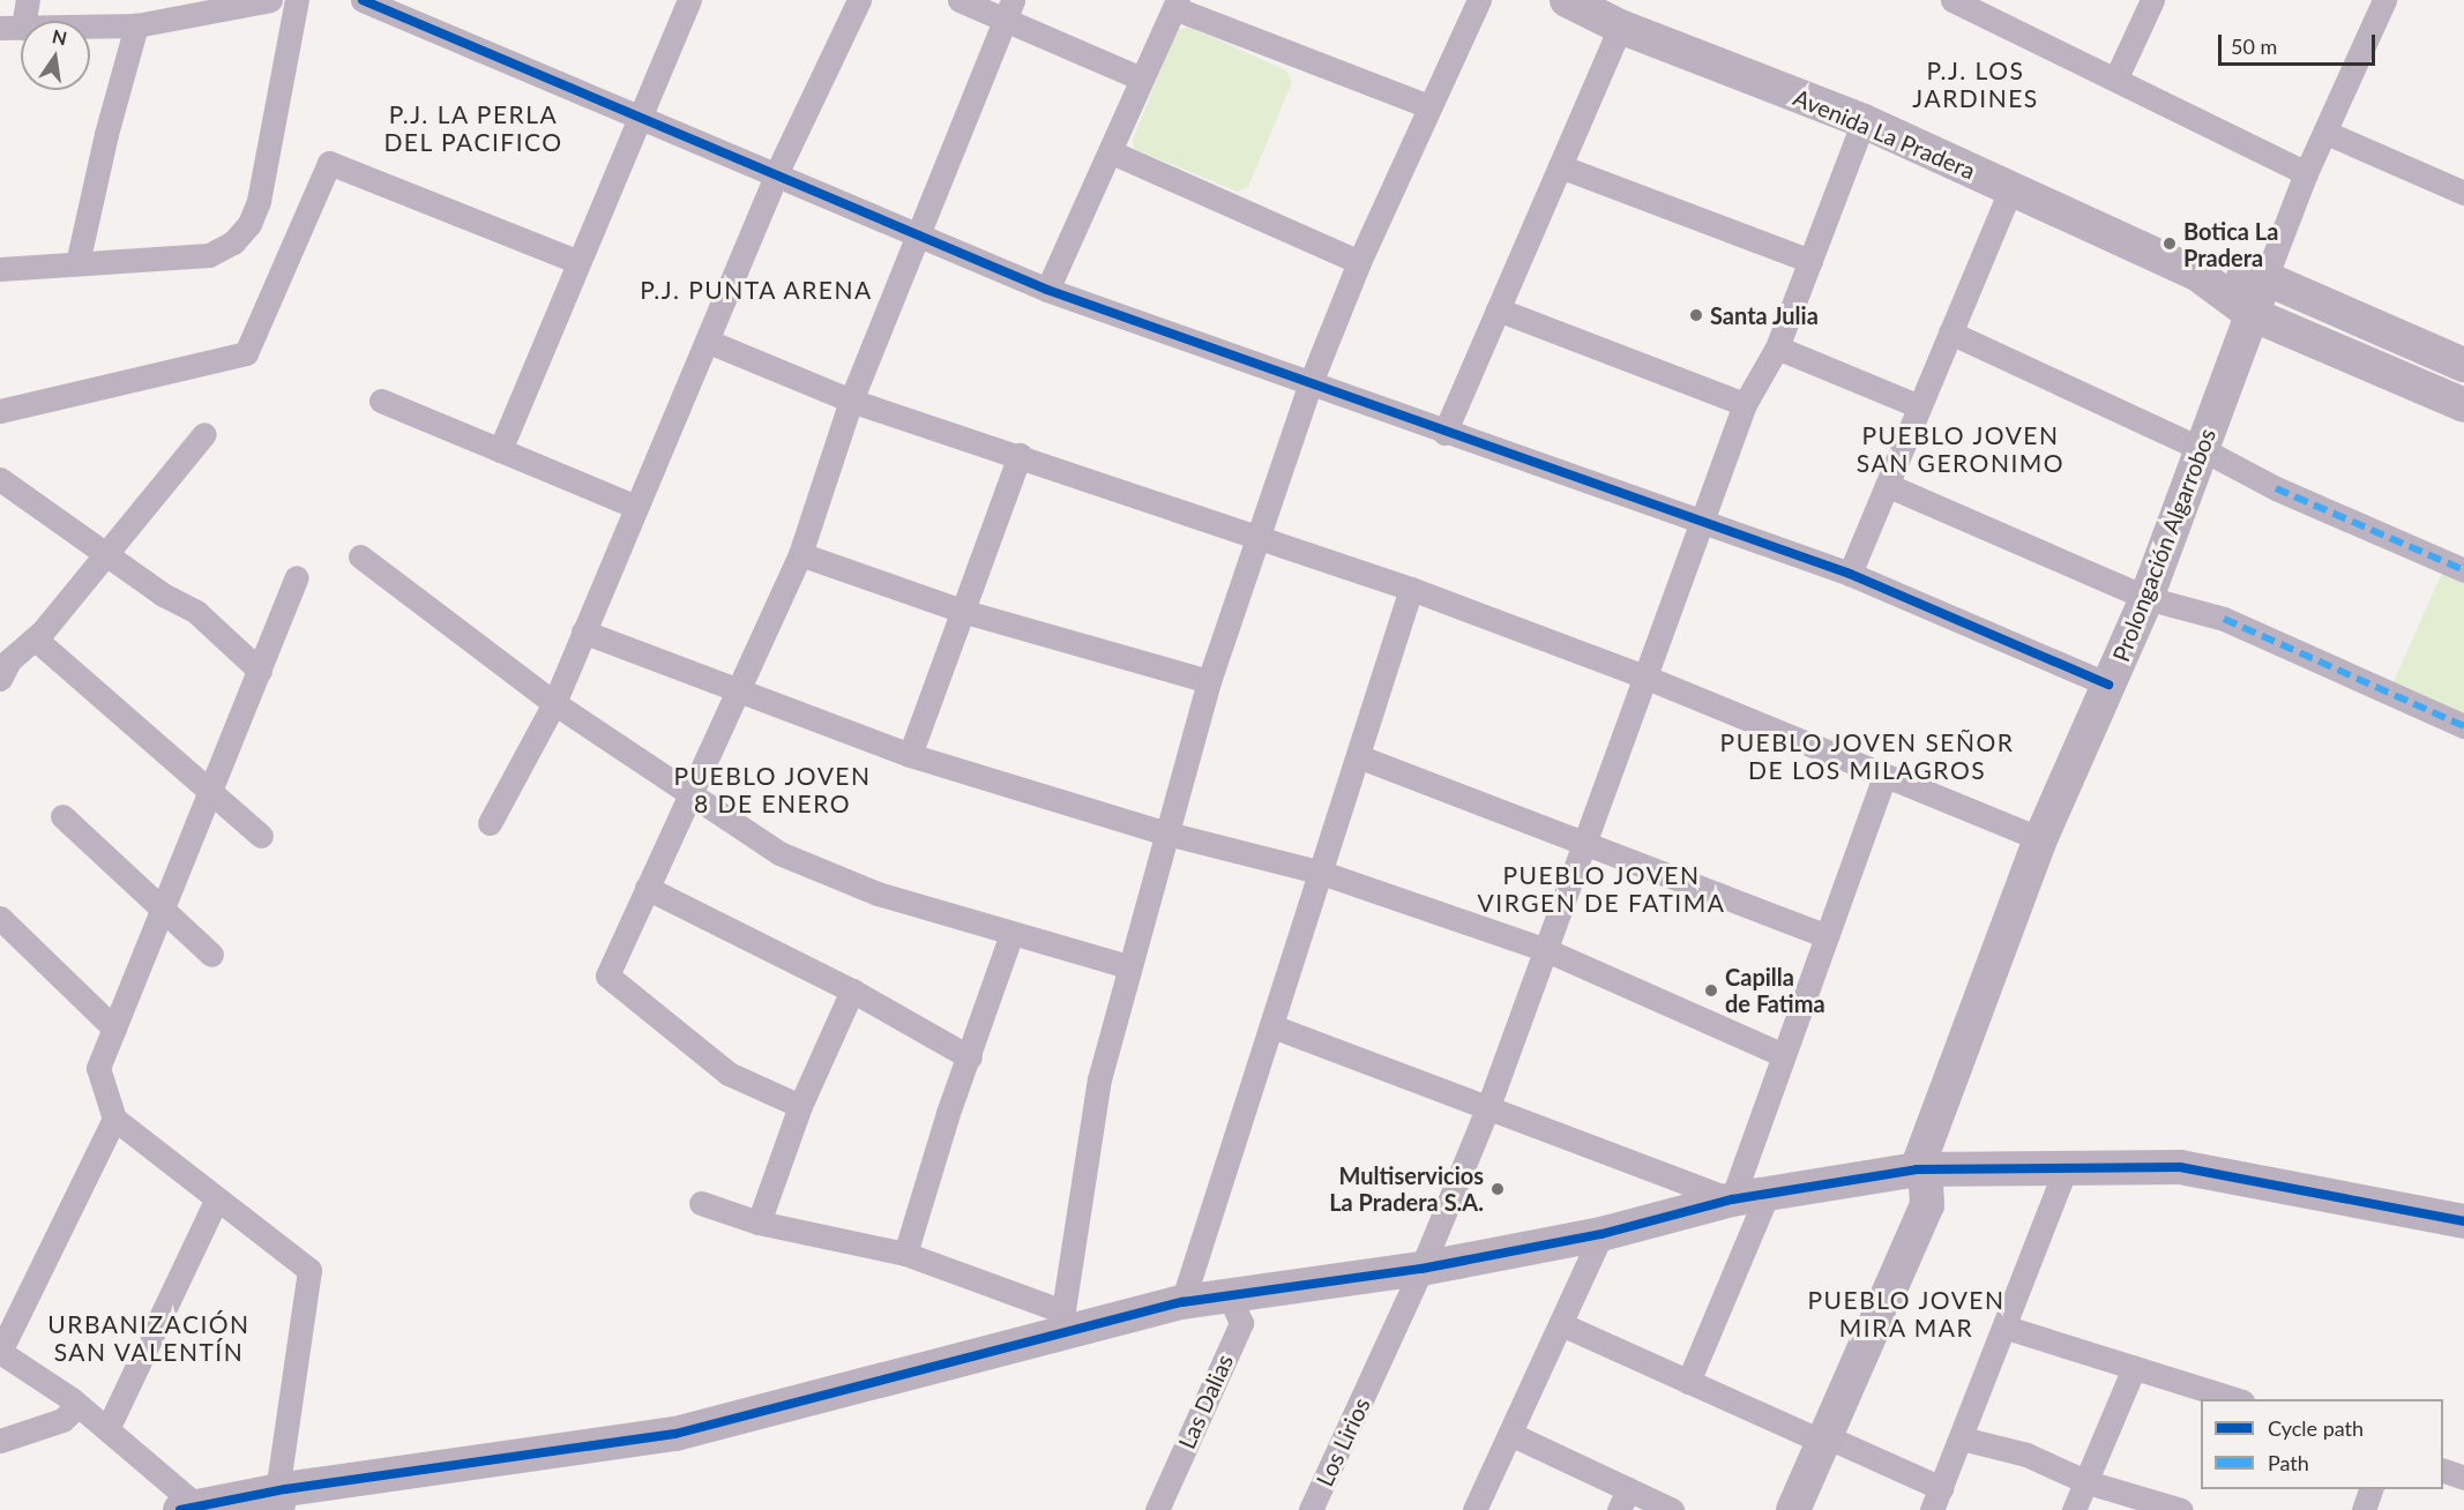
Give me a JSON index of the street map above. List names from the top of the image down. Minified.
{"streets":{"street":["Avenida La Pradera","Prolongación Algarrobos","Las Dalias","Los Lirios"]},"crossings":[["Avenida La Pradera","Prolongación Algarrobos"],["Avenida La Pradera","Los Lirios"]],"districts":["P.J. LOS JARDINES","P.J. LA PERLA DEL PACIFICO","P.J. PUNTA ARENA","PUEBLO JOVEN SAN GERONIMO","PUEBLO JOVEN SEÑOR DE LOS MILAGROS","PUEBLO JOVEN 8 DE ENERO","PUEBLO JOVEN VIRGEN DE FATIMA","PUEBLO JOVEN MIRA MAR","URBANIZACIÓN SAN VALENTÍN"],"places":["Botica La Pradera","Santa Julia","Capilla de Fatima","Multiservicios La Pradera S.A."],"legend":["Cycle path","Path"],"scale_bar":"50 m","north":"top"}
